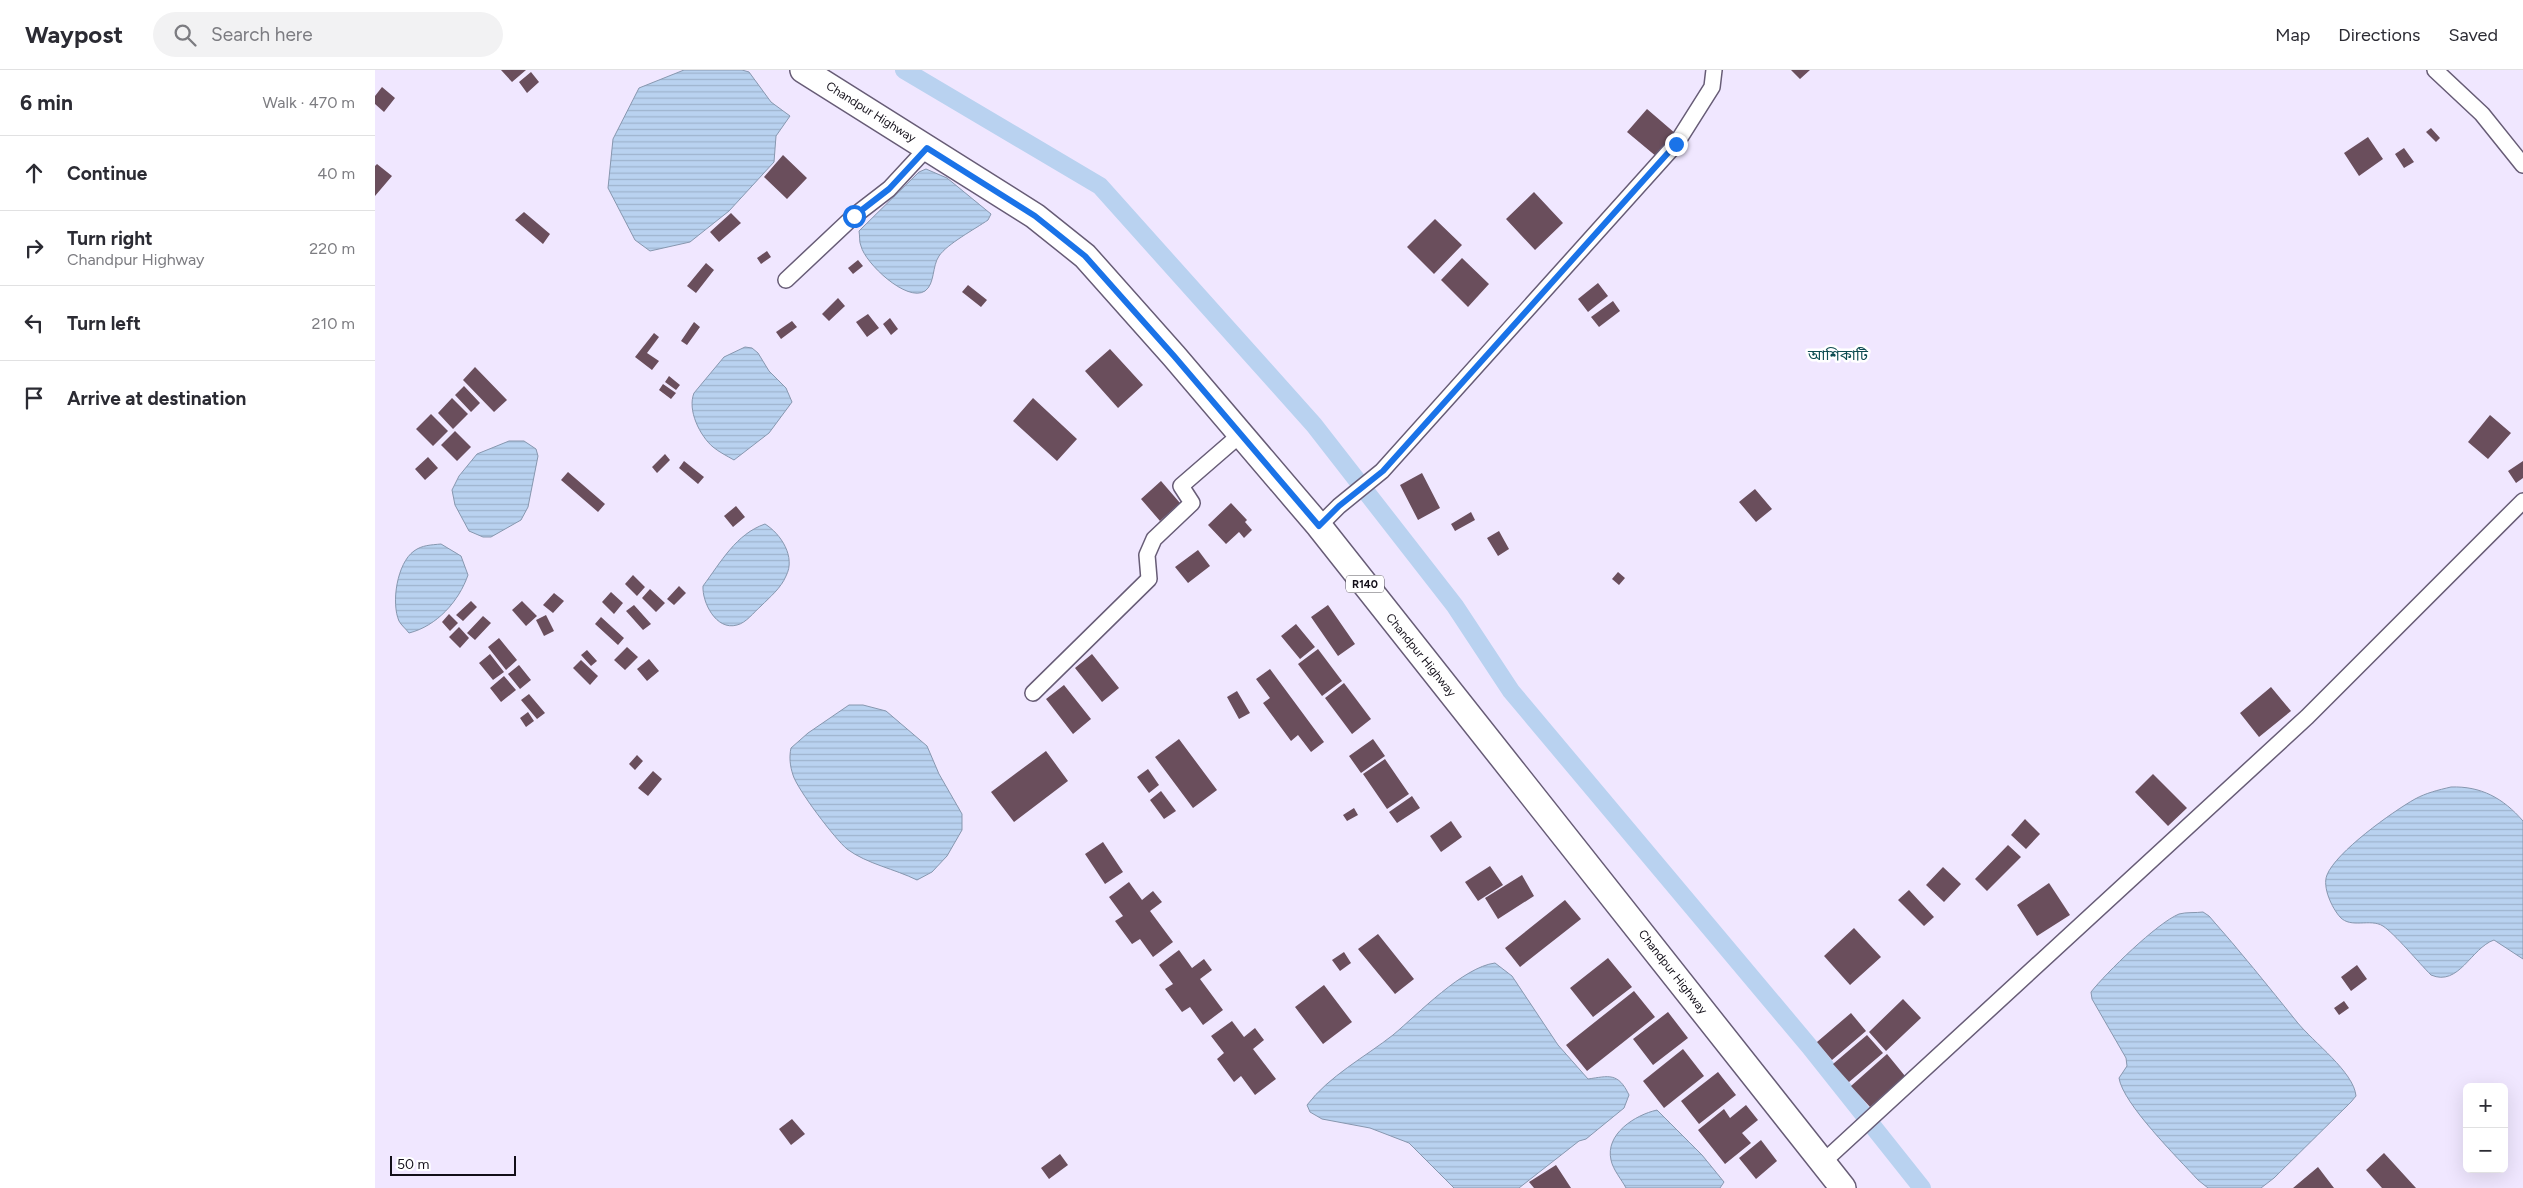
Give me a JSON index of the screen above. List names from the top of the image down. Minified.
{"streets":{"main road":["Chandpur Highway","R140"]},"districts":["আশিকাটি"],"scale_bar":"50 m","page":{"header":"Waypost","search":"Search here","nav":["Map","Directions","Saved"],"heading":["6 min","Walk · 470 m"],"list":[["Continue","40 m"],["Turn right","Chandpur Highway","220 m"],["Turn left","210 m"],"Arrive at destination"],"map_buttons":["+","−"],"scale":"50 m"}}
